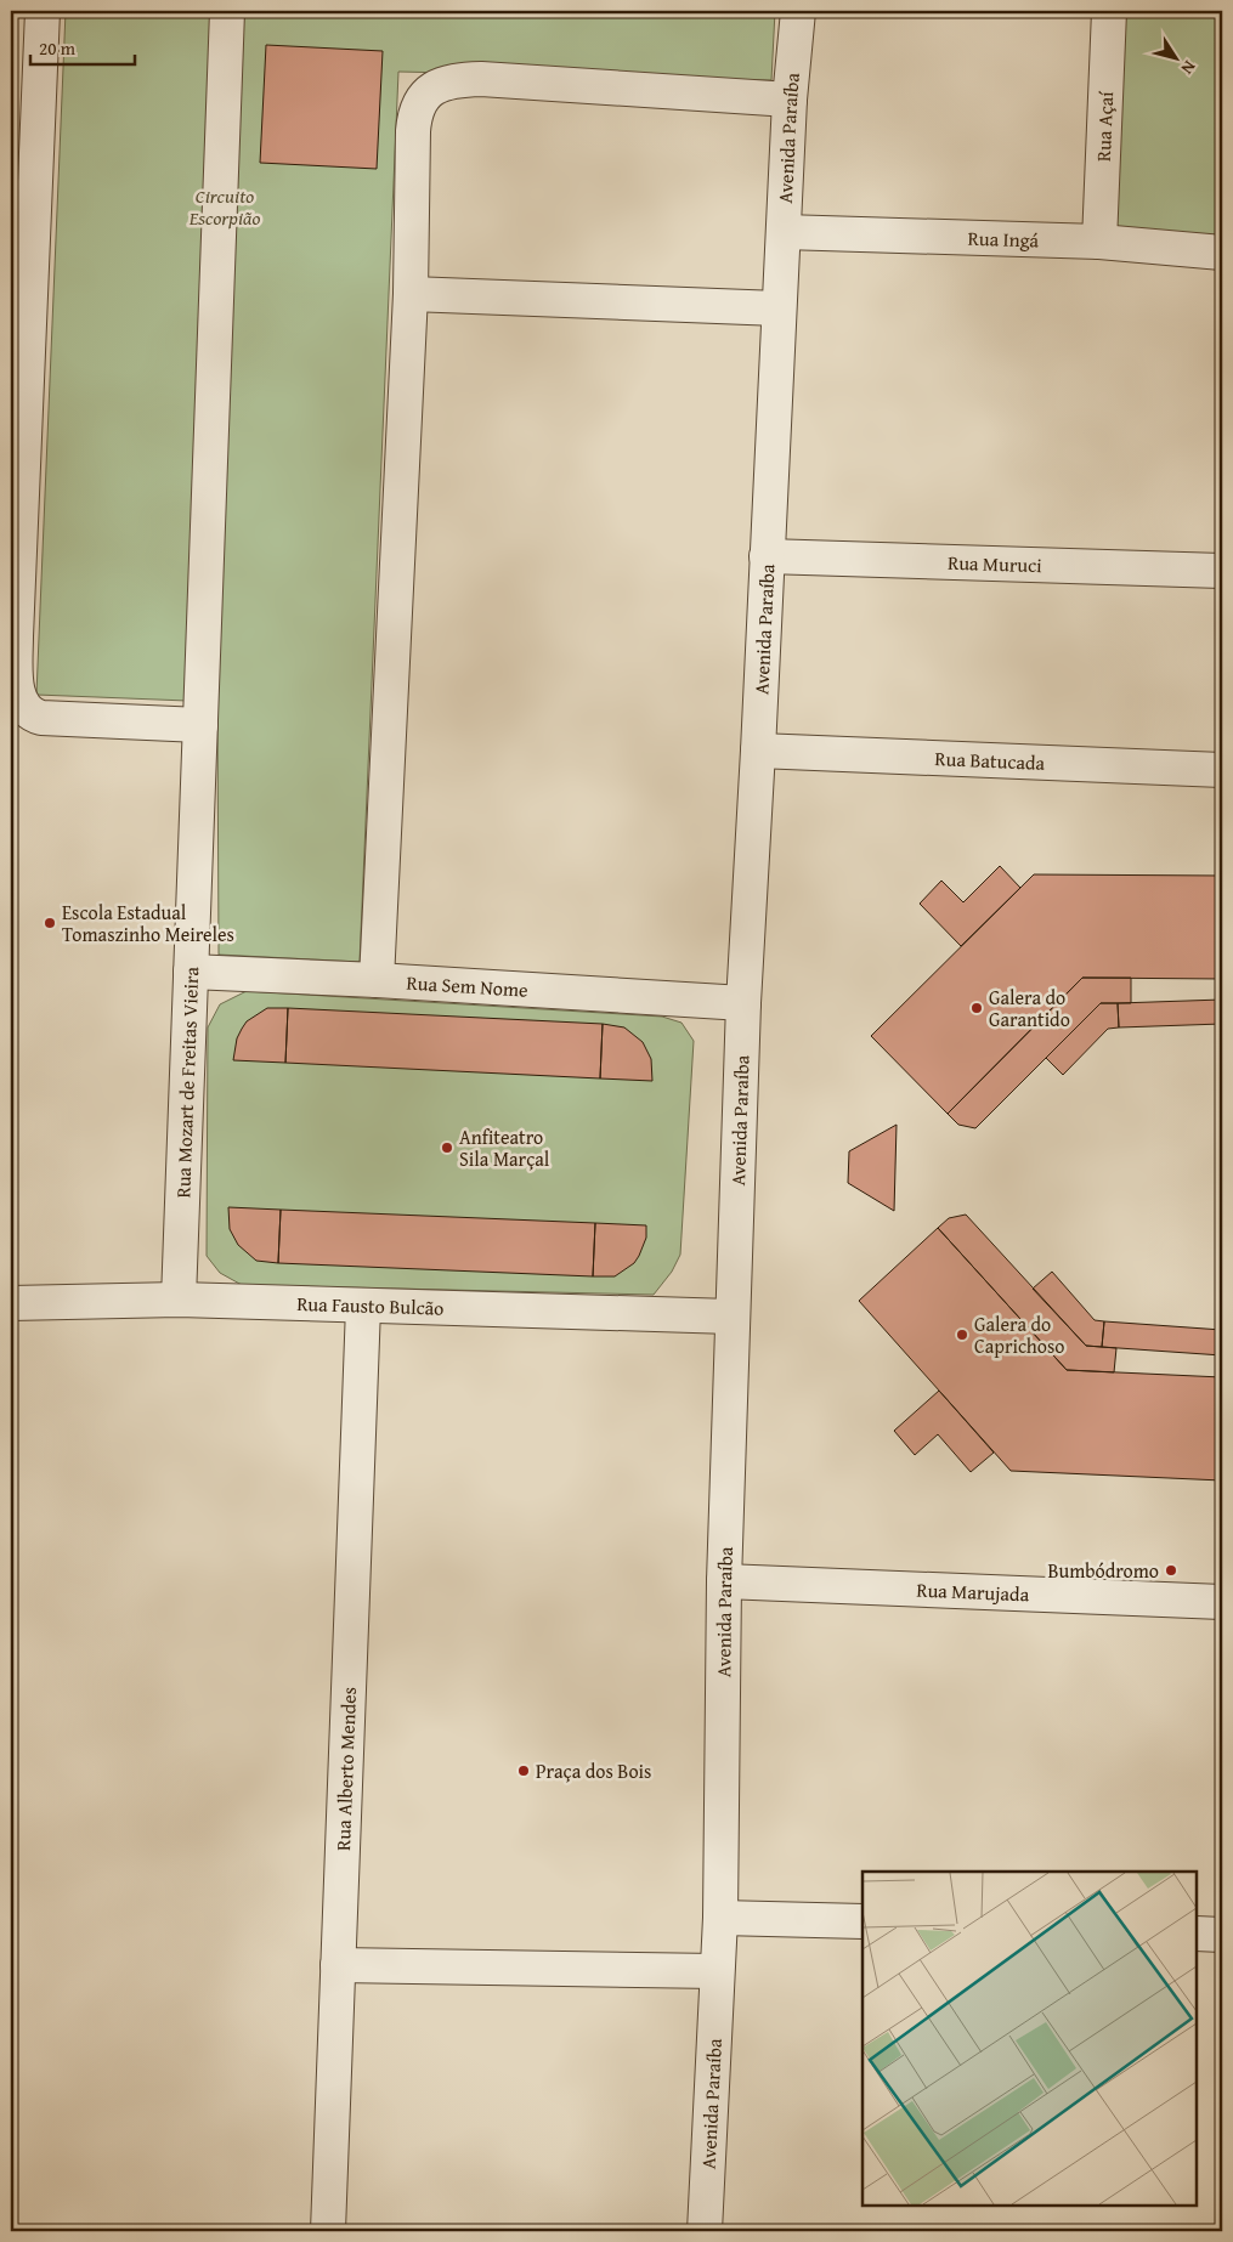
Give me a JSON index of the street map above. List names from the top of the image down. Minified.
{"streets":{"street":["Rua Açaí","Avenida Paraíba","Rua Ingá","Rua Muruci","Rua Batucada","Rua Sem Nome","Rua Mozart de Freitas Vieira","Rua Fausto Bulcão","Rua Marujada","Rua Alberto Mendes"]},"crossings":[["Rua Açaí","Rua Ingá"],["Avenida Paraíba","Rua Ingá"],["Avenida Paraíba","Rua Muruci"],["Avenida Paraíba","Rua Batucada"],["Avenida Paraíba","Rua Sem Nome"],["Avenida Paraíba","Rua Fausto Bulcão"],["Avenida Paraíba","Rua Marujada"],["Rua Sem Nome","Rua Mozart de Freitas Vieira"],["Rua Mozart de Freitas Vieira","Rua Fausto Bulcão"],["Rua Fausto Bulcão","Rua Alberto Mendes"]],"parks":["Circuito Escorpião"],"places":["Escola Estadual Tomaszinho Meireles","Galera do Garantido","Anfiteatro Sila Marçal","Galera do Caprichoso","Bumbódromo","Praça dos Bois"],"scale_bar":"20 m","north":"bottom right"}
